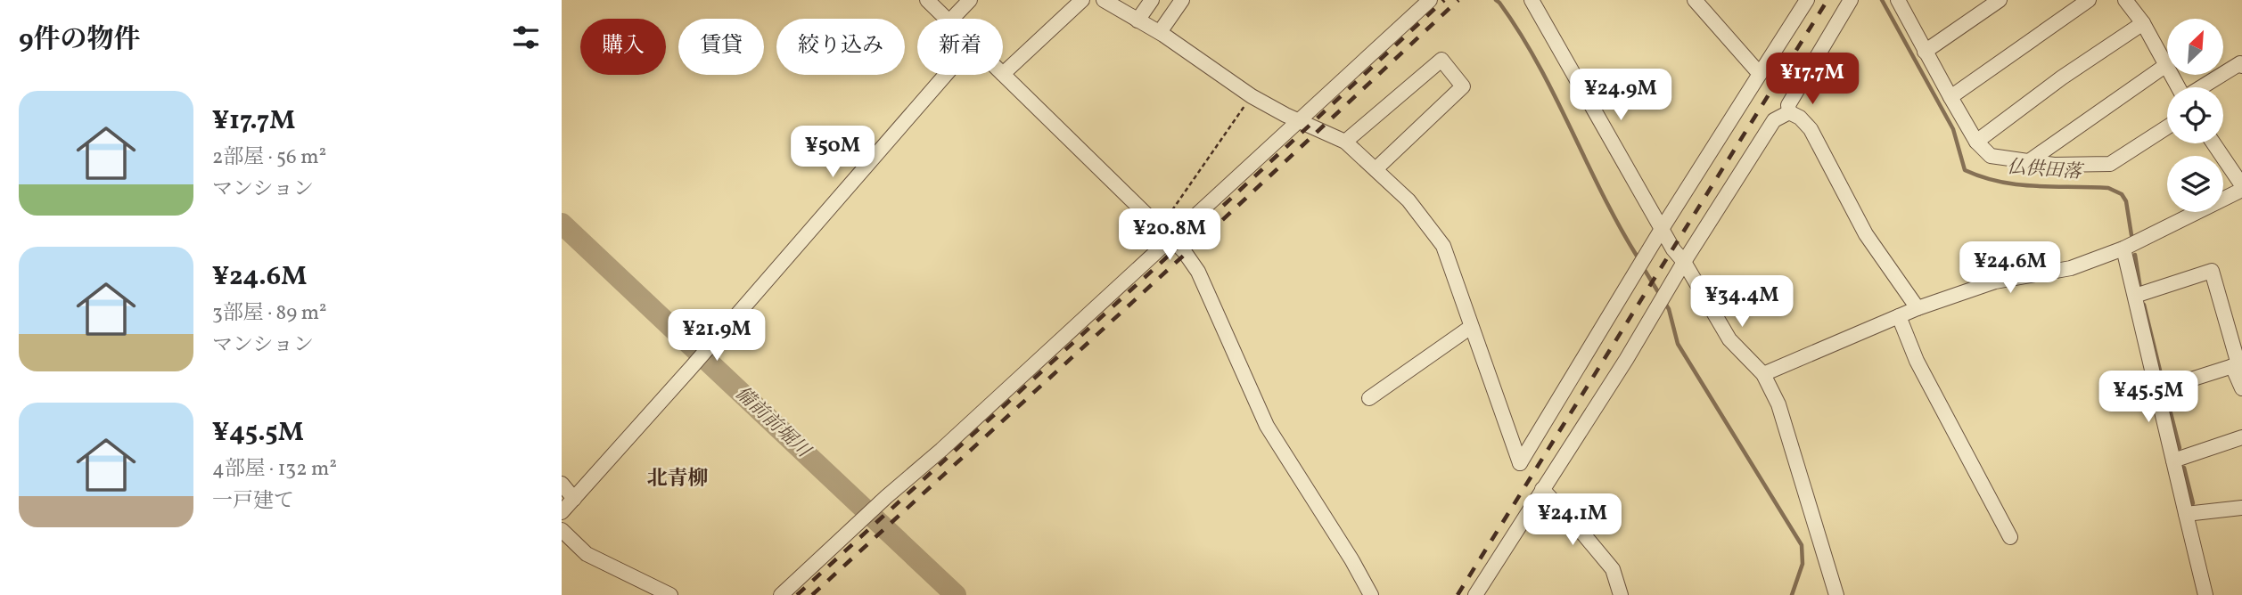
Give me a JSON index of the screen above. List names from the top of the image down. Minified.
{"districts":["北青柳"],"water":["仏供田落","備前前堀川"],"north":"top right","page":{"heading":"9件の物件","chip":["購入","賃貸","絞り込み","新着"],"price":["¥17.7M","¥24.9M","¥50M","¥20.8M","¥24.6M","¥34.4M","¥21.9M","¥45.5M","¥24.1M"],"list":[{"name":"¥17.7M","note":"2部屋 · 56 m² · マンション"},{"name":"¥24.6M","note":"3部屋 · 89 m² · マンション"},{"name":"¥45.5M","note":"4部屋 · 132 m² · 一戸建て"}]}}
